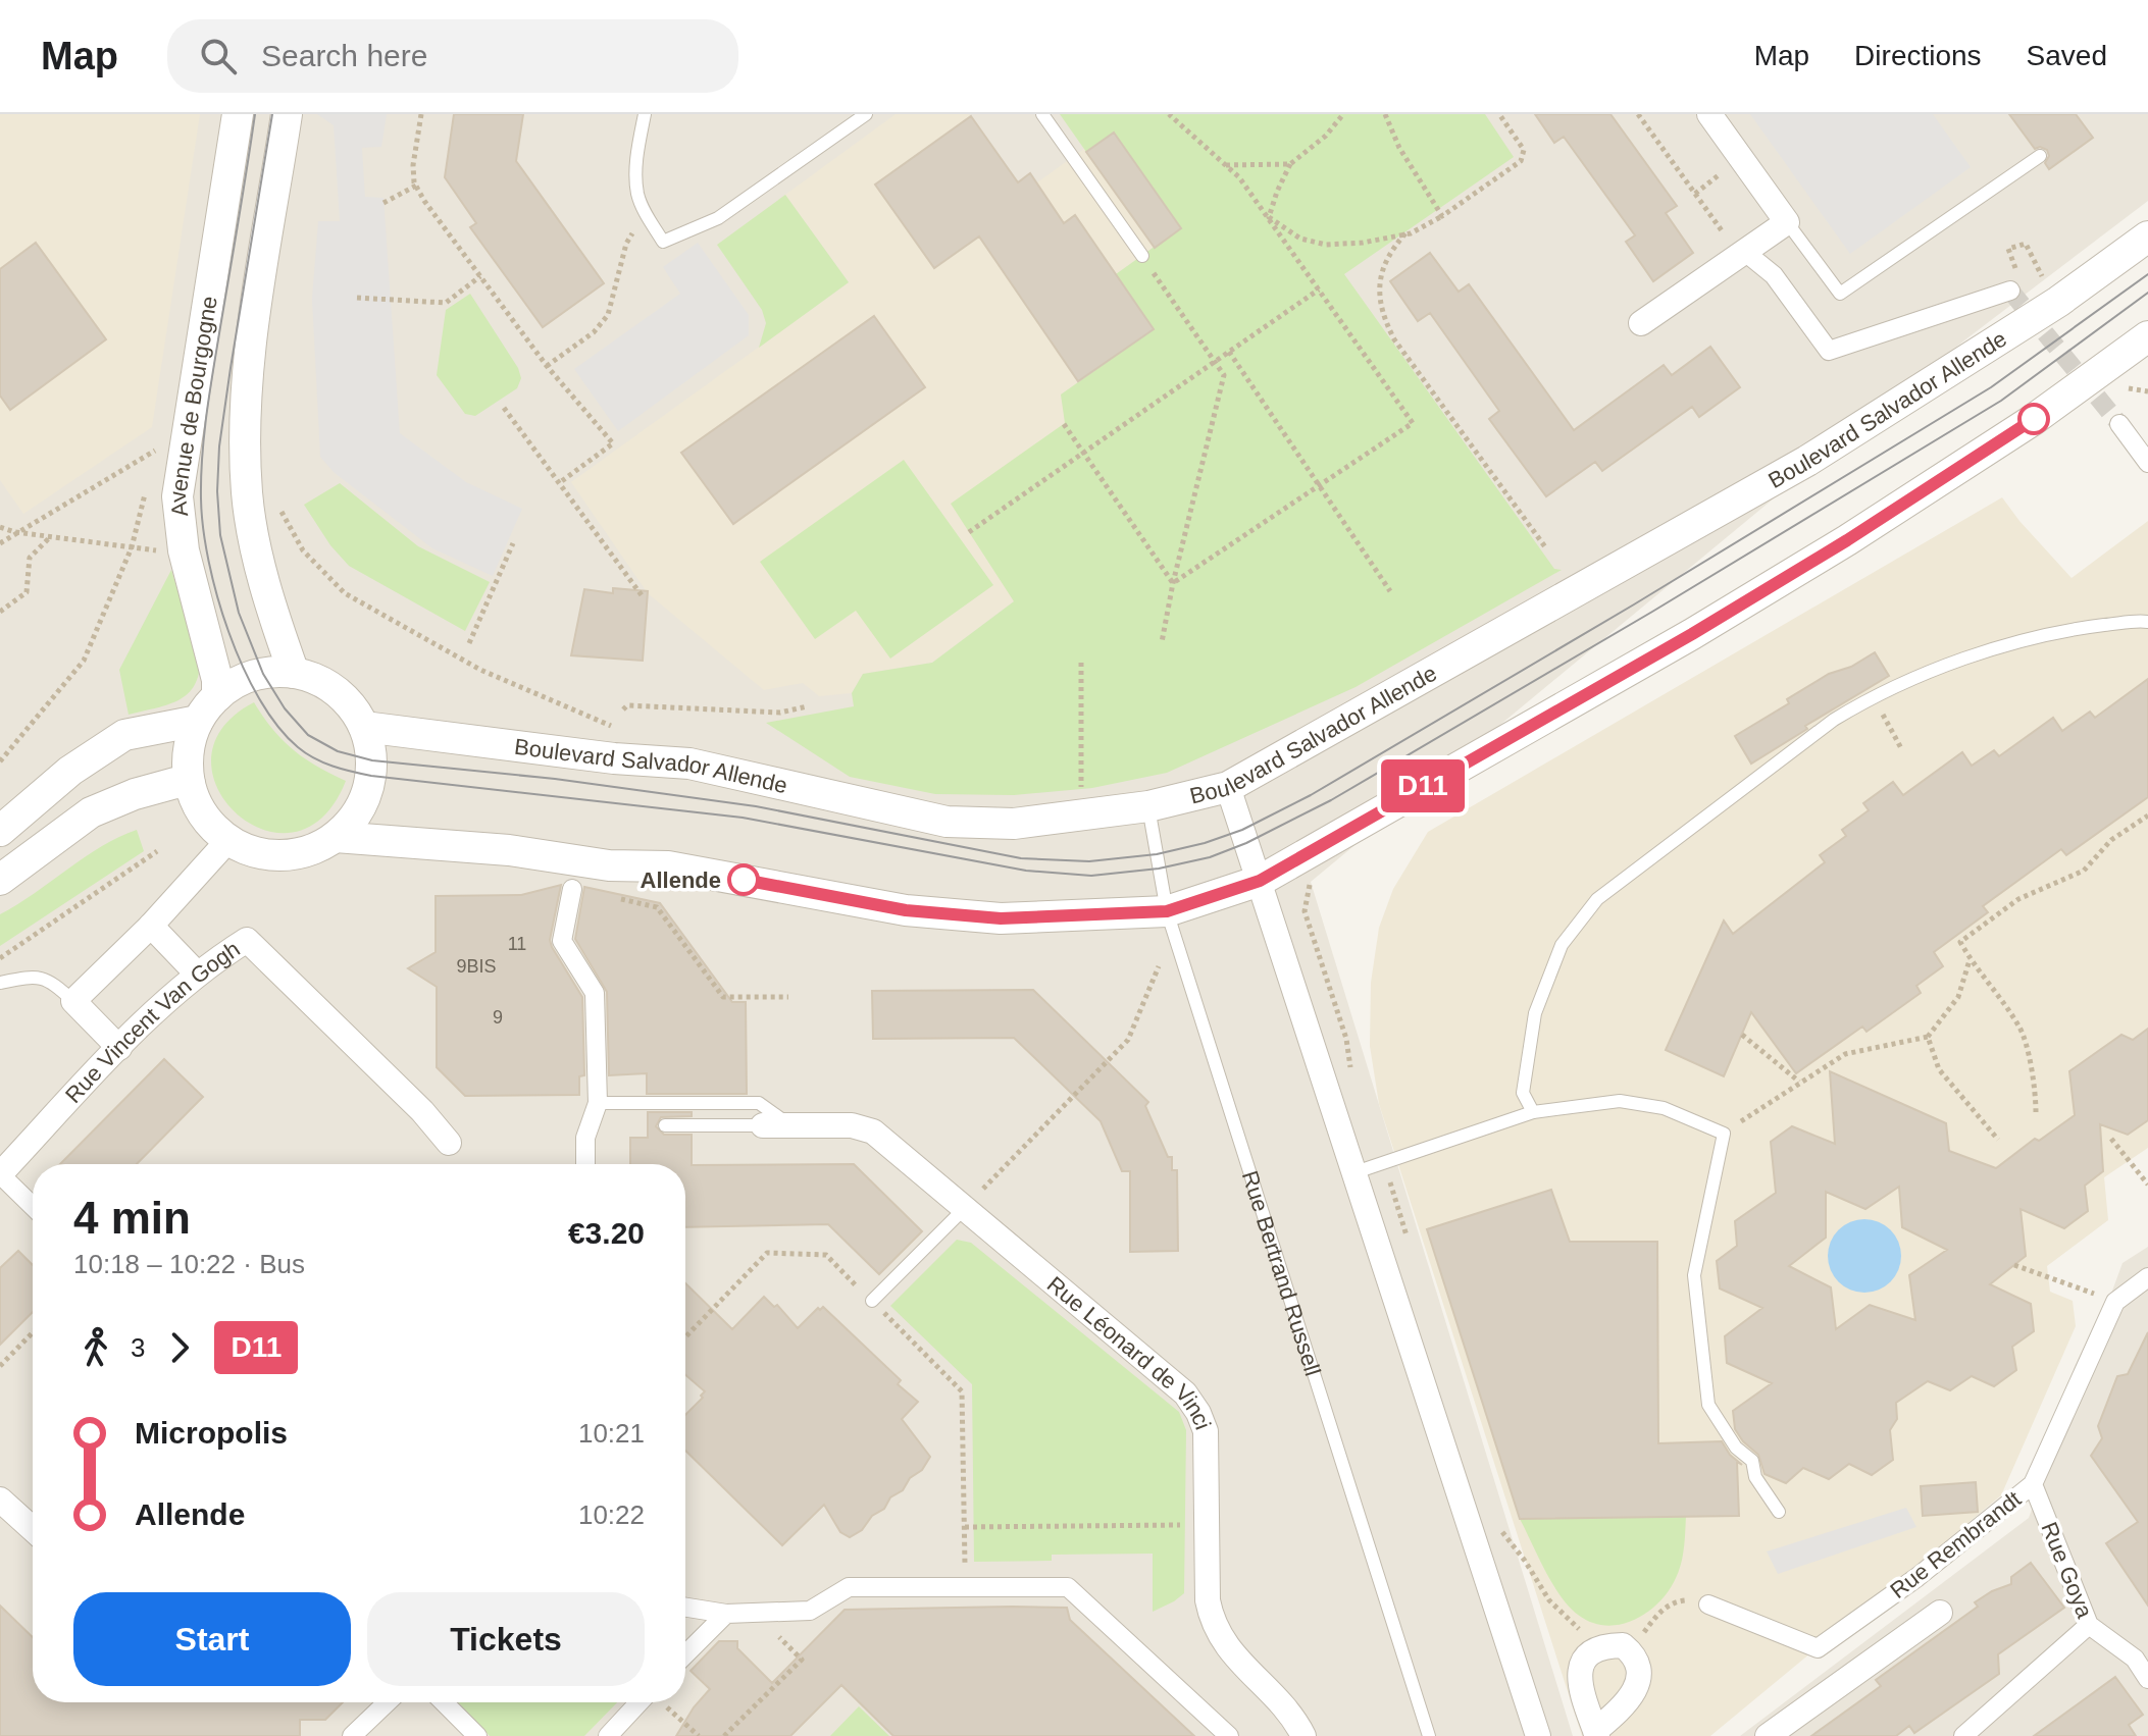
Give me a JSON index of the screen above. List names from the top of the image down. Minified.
{"streets":{"street":["Avenue de Bourgogne","Boulevard Salvador Allende","Rue Vincent Van Gogh","Rue Léonard de Vinci","Rue Rembrandt","Rue Goya"],"lane":["Rue Bertrand Russell"]},"crossings":[["Avenue de Bourgogne","Boulevard Salvador Allende"],["Boulevard Salvador Allende","Rue Bertrand Russell"],["Rue Rembrandt","Rue Goya"]],"places":["Allende"],"lines":["bus line D11"],"house_numbers":["11","9BIS","9"],"page":{"header":"Map","search":"Search here","nav":["Map","Directions","Saved"],"on_map":"D11","heading":["4 min","10:18 – 10:22 · Bus","€3.20"],"legs":["3","D11"],"list":[{"name":"Micropolis","value":"10:21"},{"name":"Allende","value":"10:22"}],"buttons":["Start","Tickets"]}}
